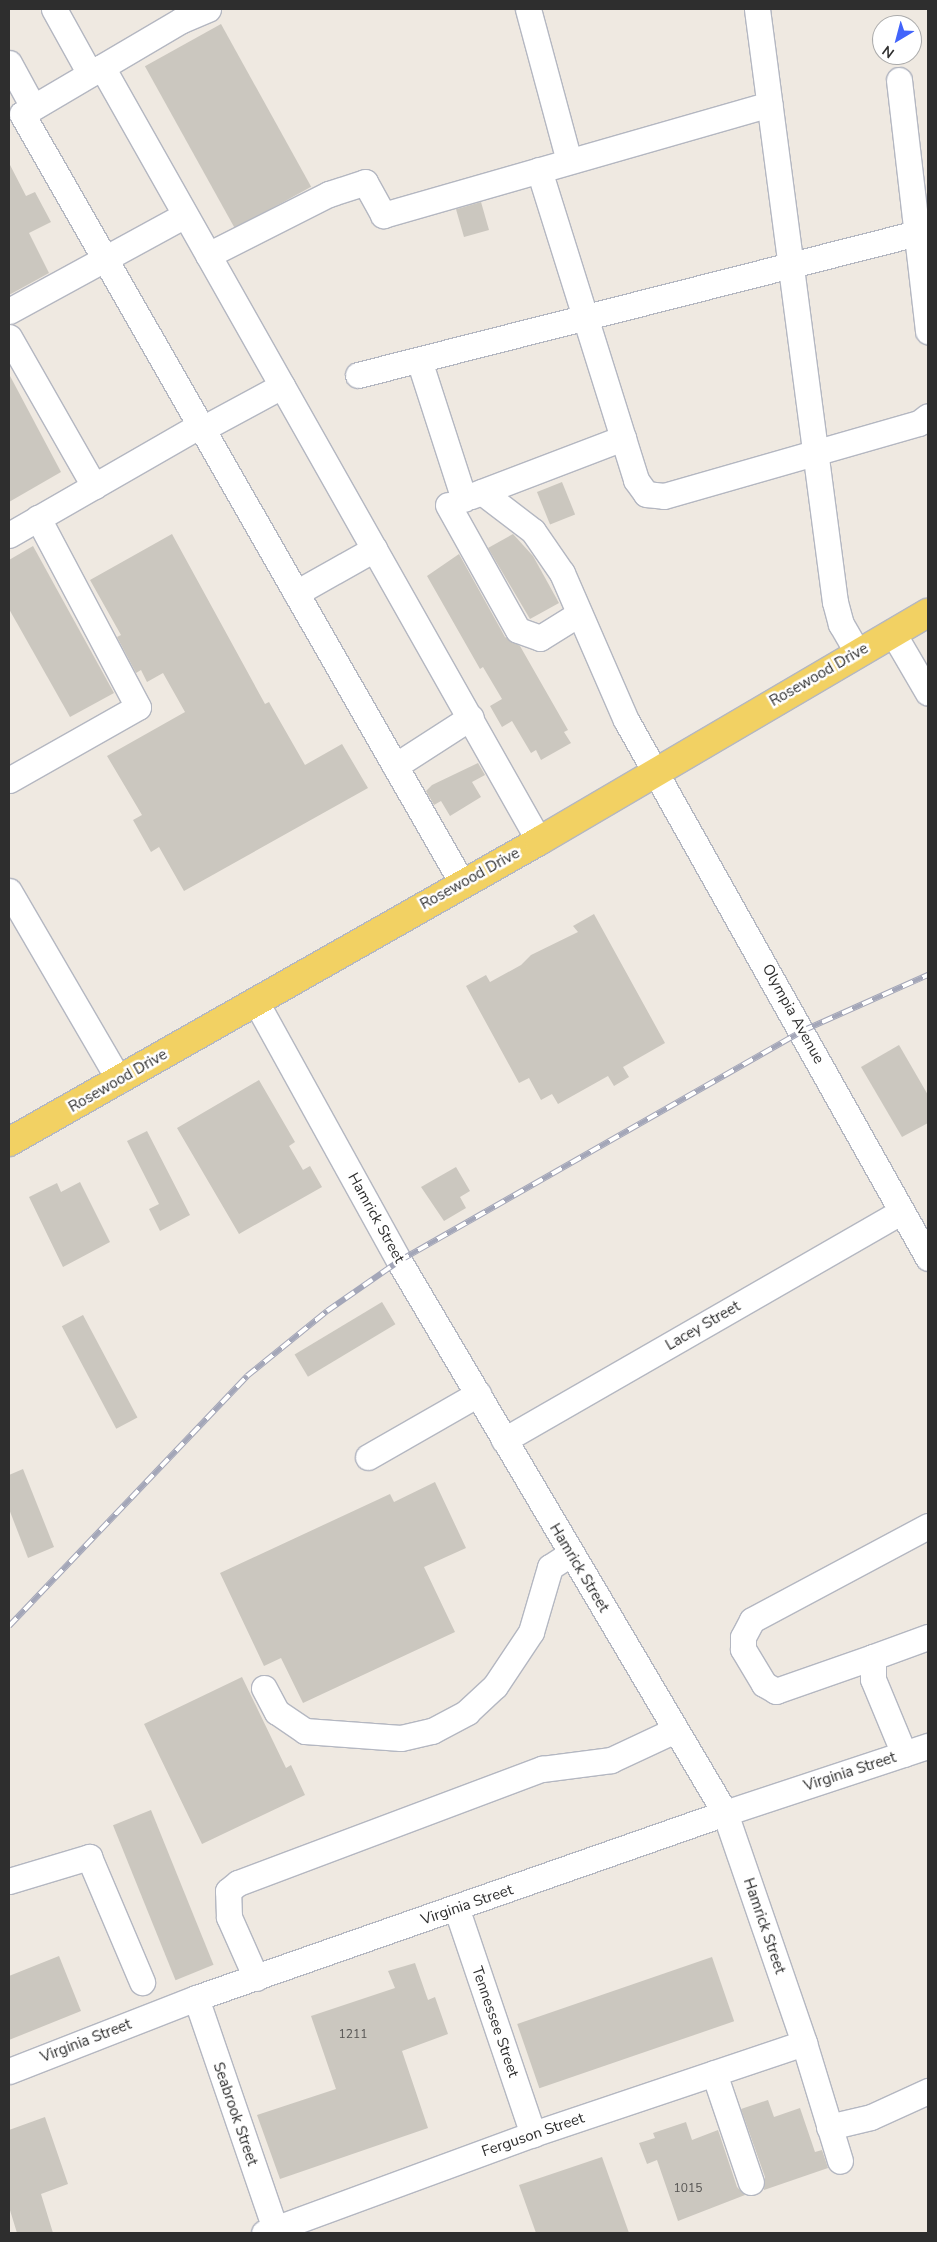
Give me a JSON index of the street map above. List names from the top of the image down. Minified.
{"streets":{"main road":["Rosewood Drive"],"street":["Olympia Avenue","Hamrick Street","Lacey Street","Virginia Street","Tennessee Street","Seabrook Street","Ferguson Street"]},"crossings":[["Rosewood Drive","Olympia Avenue"],["Rosewood Drive","Hamrick Street"],["Olympia Avenue","Lacey Street"],["Hamrick Street","Lacey Street"],["Hamrick Street","Virginia Street"],["Hamrick Street","Ferguson Street"],["Virginia Street","Tennessee Street"],["Virginia Street","Seabrook Street"],["Tennessee Street","Ferguson Street"],["Seabrook Street","Ferguson Street"]],"house_numbers":["1211","1015"],"north":"bottom left"}
